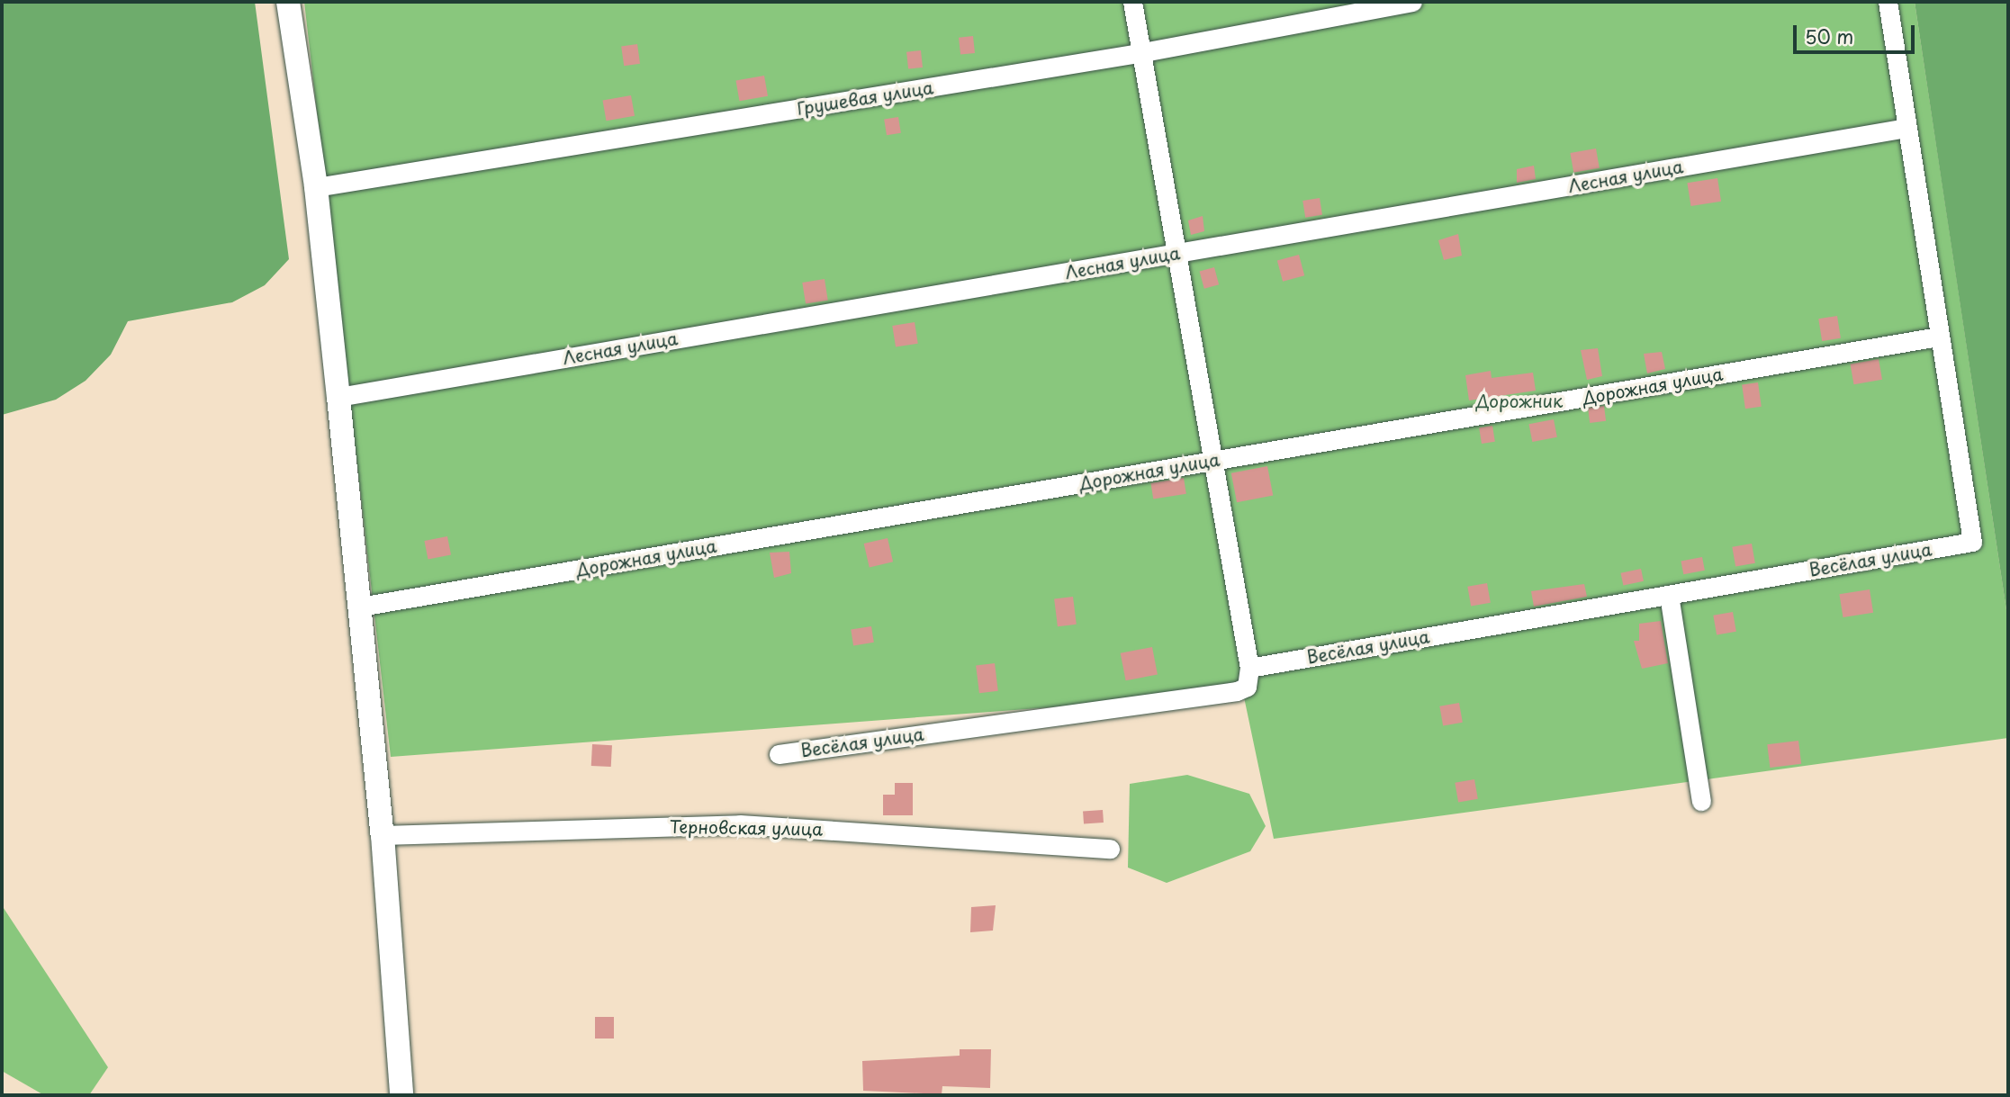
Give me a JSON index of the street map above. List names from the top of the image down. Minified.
{"streets":{"street":["Грушевая улица","Лесная улица","Дорожная улица","Весёлая улица","Терновская улица"]},"crossings":[["Дорожная улица","Весёлая улица"]],"parks":["Дорожник"],"scale_bar":"50 m"}
